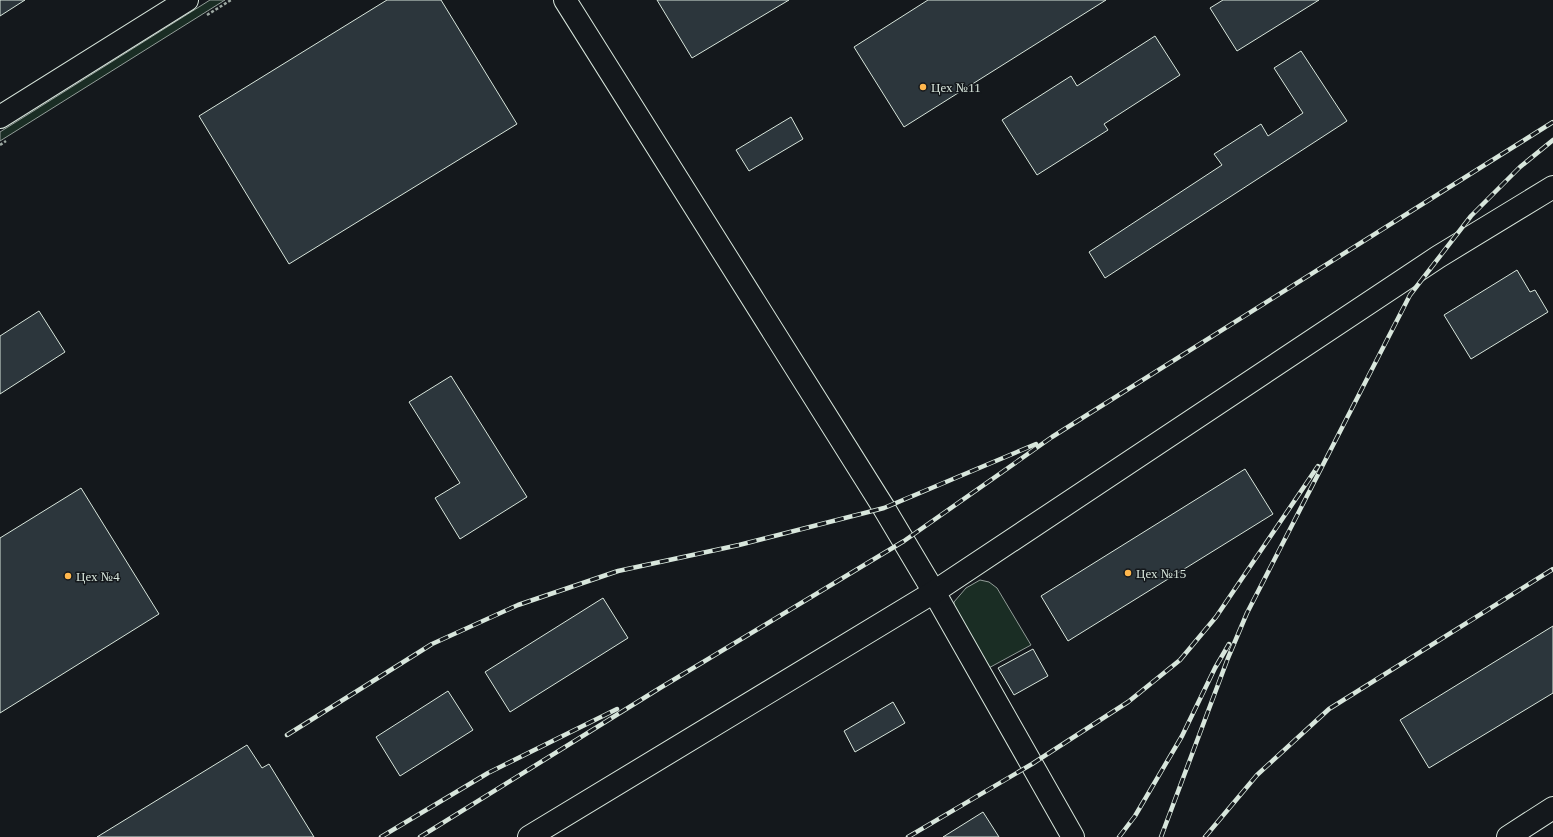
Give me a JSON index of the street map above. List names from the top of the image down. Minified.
{"places":["Цех №11","Цех №15","Цех №4"]}
